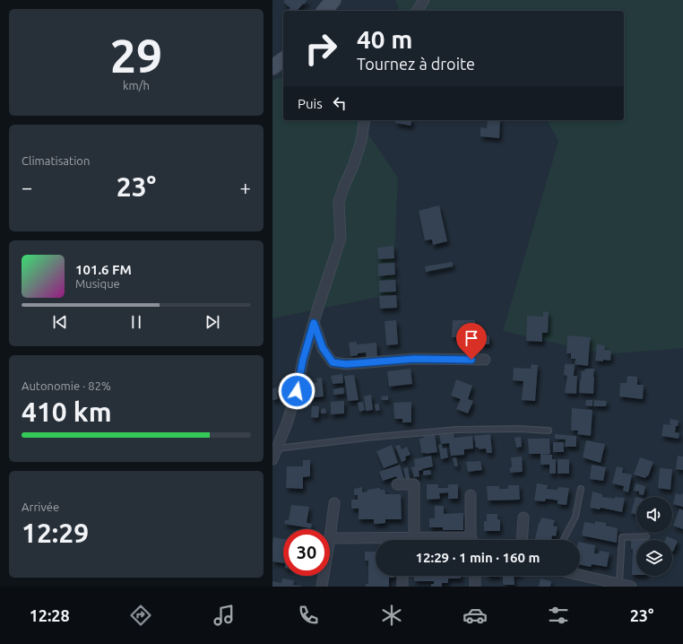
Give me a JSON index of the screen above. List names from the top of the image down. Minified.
{"page":{"tile":[["29","km/h"],"Climatisation",["Autonomie · 82%","410 km"],["Arrivée","12:29"]],"turn":["40 m","Tournez à droite"],"then":"Puis","heat":["−","23°","+"],"song":["101.6 FM","Musique"],"limit":"30","trip":"12:29 · 1 min · 160 m","tabs":["12:28","23°"]}}
